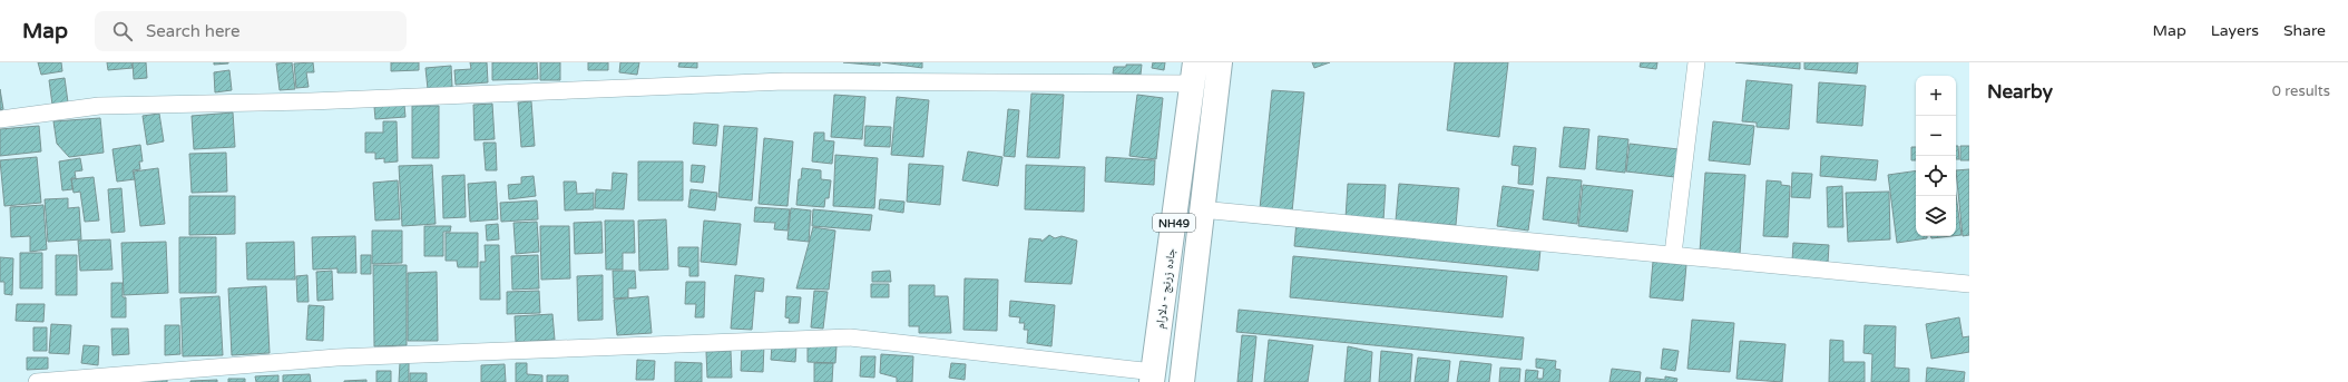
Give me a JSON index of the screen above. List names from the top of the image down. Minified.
{"streets":{"highway":["NH49","جاده زرنج - دلارام"]},"page":{"header":"Map","search":"Search here","nav":["Map","Layers","Share"],"heading":["Nearby","0 results"],"map_buttons":["+","−"]}}
